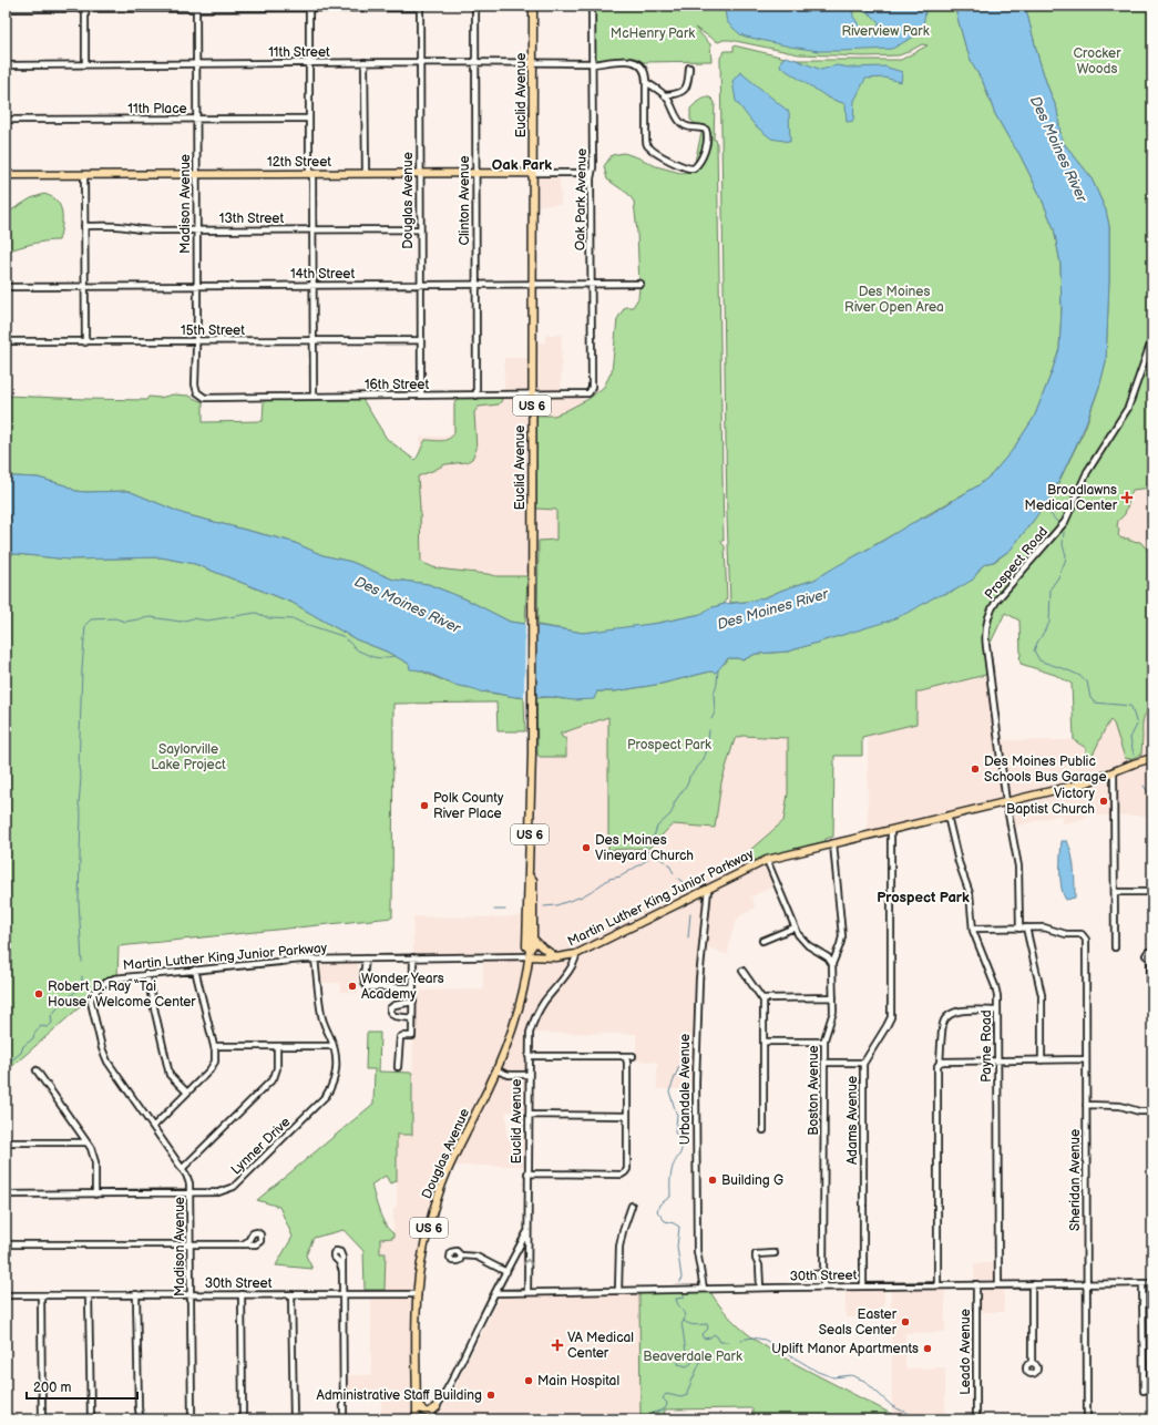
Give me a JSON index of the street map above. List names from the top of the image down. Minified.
{"streets":{"main road":["Euclid Avenue","12th Street","Douglas Avenue","US 6","Martin Luther King Junior Parkway"],"street":["11th Street","11th Place","Oak Park Avenue","Clinton Avenue","Madison Avenue","13th Street","14th Street","15th Street","16th Street","Prospect Road","Payne Road","Urbandale Avenue","Boston Avenue","Adams Avenue","Lynner Drive","Sheridan Avenue","30th Street","Leado Avenue"]},"crossings":[["11th Street","Euclid Avenue"],["11th Street","Oak Park Avenue"],["11th Street","Douglas Avenue"],["11th Street","Clinton Avenue"],["11th Street","Madison Avenue"],["Euclid Avenue","12th Street"],["Euclid Avenue","Douglas Avenue"],["Euclid Avenue","14th Street"],["Euclid Avenue","16th Street"],["Euclid Avenue","Martin Luther King Junior Parkway"],["Euclid Avenue","30th Street"],["11th Place","Madison Avenue"],["12th Street","Oak Park Avenue"],["12th Street","Douglas Avenue"],["12th Street","Clinton Avenue"],["12th Street","Madison Avenue"],["Oak Park Avenue","14th Street"],["Oak Park Avenue","16th Street"],["Douglas Avenue","13th Street"],["Douglas Avenue","14th Street"],["Douglas Avenue","15th Street"],["Douglas Avenue","16th Street"],["Douglas Avenue","Martin Luther King Junior Parkway"],["Douglas Avenue","30th Street"],["Clinton Avenue","14th Street"],["Clinton Avenue","16th Street"],["Madison Avenue","13th Street"],["Madison Avenue","14th Street"],["Madison Avenue","15th Street"],["Madison Avenue","16th Street"],["Madison Avenue","Martin Luther King Junior Parkway"],["Madison Avenue","Lynner Drive"],["Madison Avenue","30th Street"],["Prospect Road","Martin Luther King Junior Parkway"],["Martin Luther King Junior Parkway","Payne Road"],["Martin Luther King Junior Parkway","Urbandale Avenue"],["Martin Luther King Junior Parkway","Boston Avenue"],["Martin Luther King Junior Parkway","Adams Avenue"],["Martin Luther King Junior Parkway","Lynner Drive"],["Payne Road","30th Street"],["Urbandale Avenue","30th Street"],["Boston Avenue","30th Street"],["Adams Avenue","30th Street"],["Sheridan Avenue","30th Street"],["30th Street","Leado Avenue"]],"districts":["Oak Park","Prospect Park"],"water":["Des Moines River"],"parks":["Riverview Park","McHenry Park","Crocker Woods","Des Moines River Open Area","Prospect Park","Saylorville Lake Project","Beaverdale Park"],"places":{"health":["Broadlawns Medical Center","VA Medical Center"],"other":["Des Moines Public Schools Bus Garage","Victory Baptist Church","Polk County River Place","Des Moines Vineyard Church","Wonder Years Academy","Robert D. Ray “Tai House” Welcome Center","Building G","Easter Seals Center","Uplift Manor Apartments","Main Hospital","Administrative Staff Building"]},"scale_bar":"200 m"}
